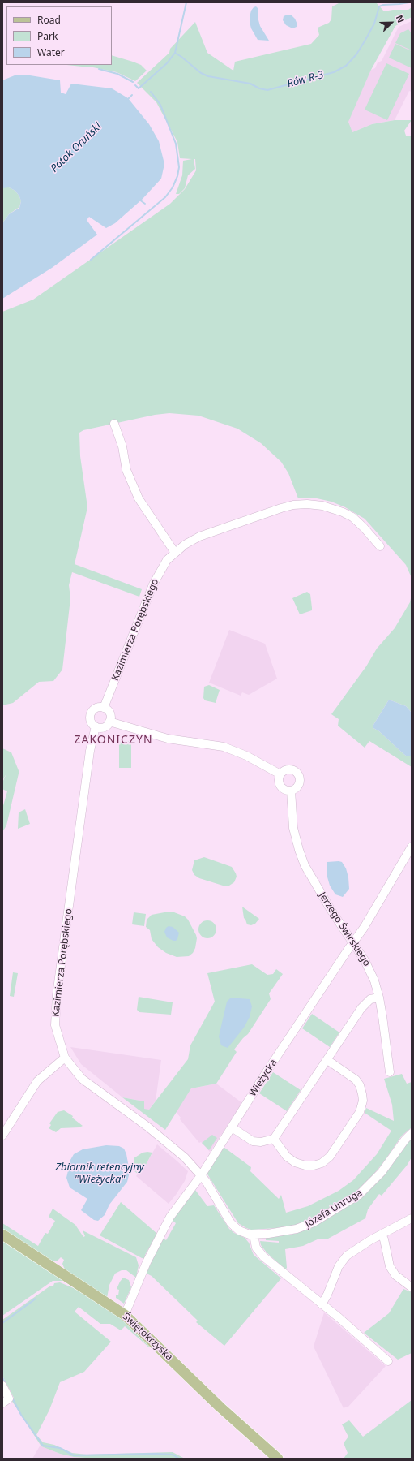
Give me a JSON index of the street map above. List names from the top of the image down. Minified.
{"streets":{"main road":["Świętokrzyska"],"street":["Kazimierza Porębskiego","Jerzego Świrskiego","Wieżycka","Józefa Unruga"]},"crossings":[["Kazimierza Porębskiego","Wieżycka"],["Kazimierza Porębskiego","Józefa Unruga"],["Jerzego Świrskiego","Wieżycka"],["Wieżycka","Józefa Unruga"],["Wieżycka","Świętokrzyska"]],"districts":["ZAKONICZYN"],"water":["Rów R-3","Potok Oruński","Zbiornik retencyjny \"Wieżycka\""],"legend":["Road","Park","Water"],"north":"top right"}
